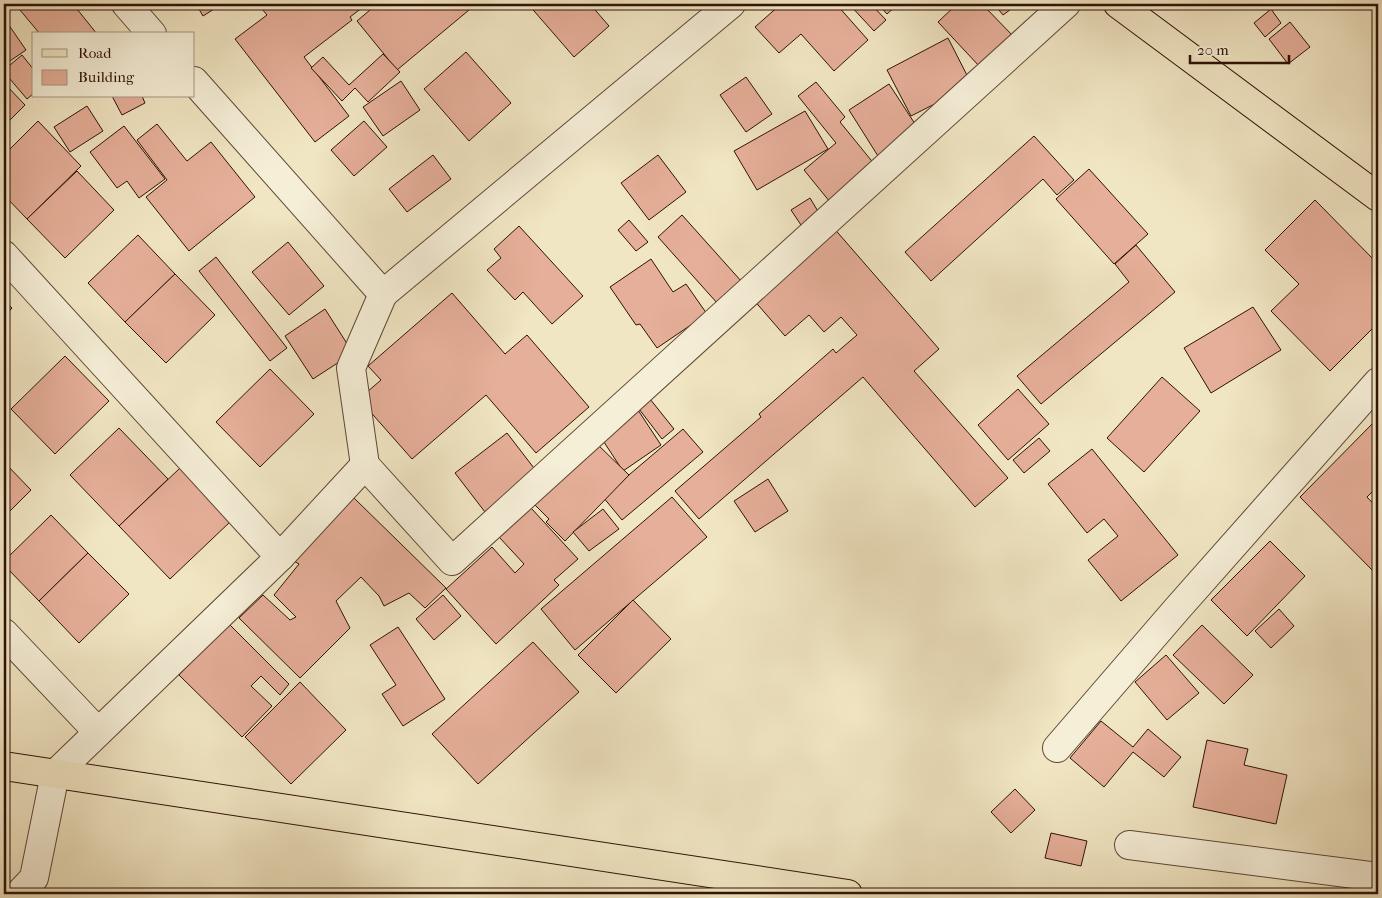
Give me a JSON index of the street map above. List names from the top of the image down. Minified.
{"legend":["Road","Building"],"scale_bar":"20 m"}
